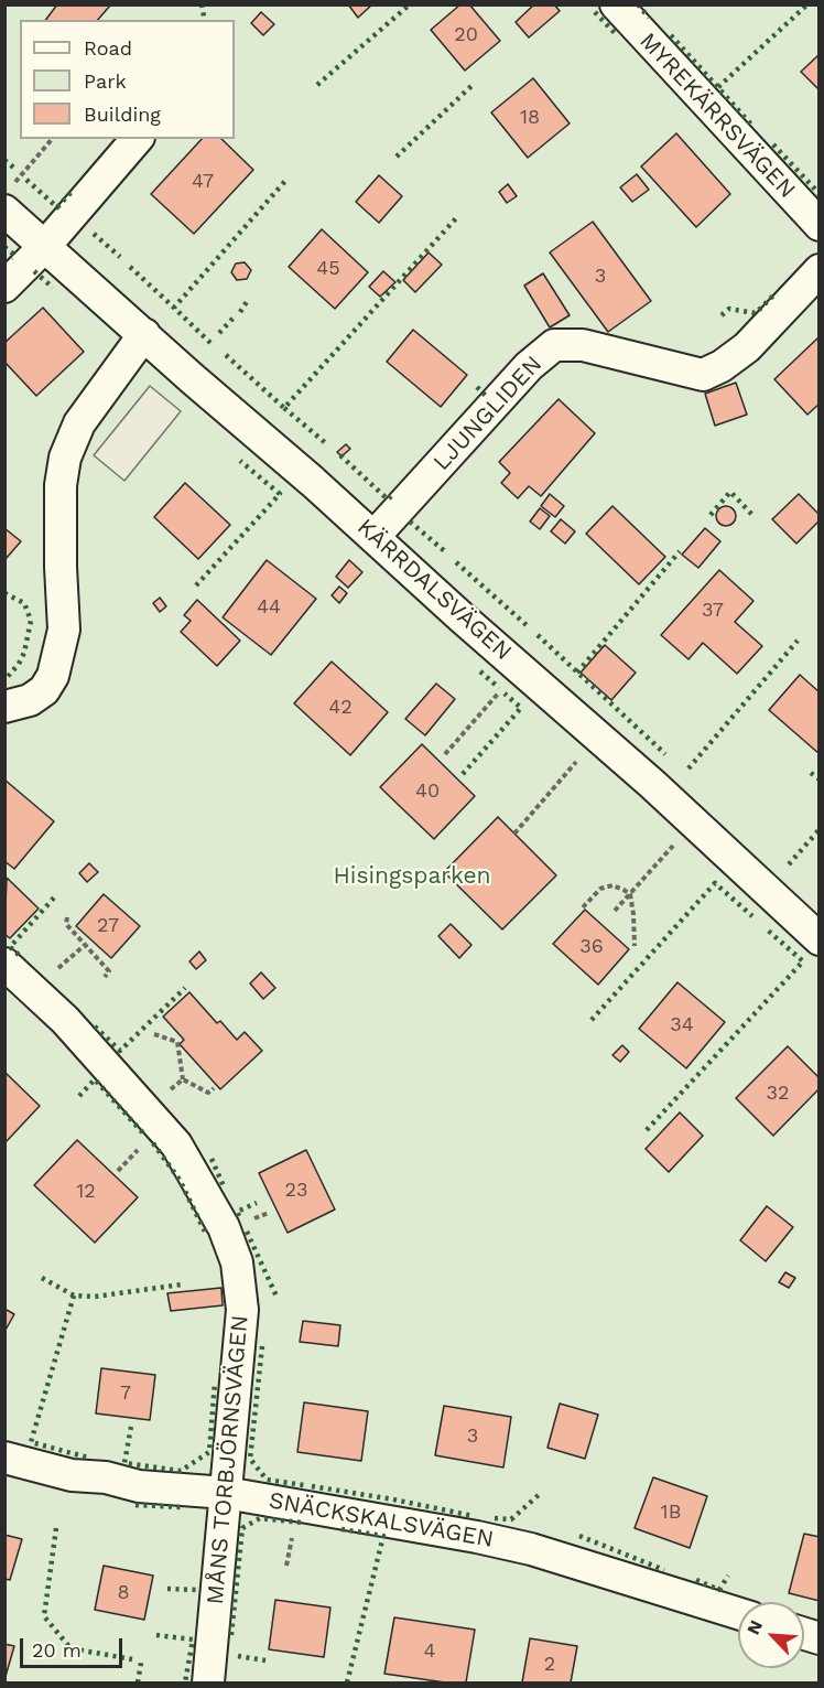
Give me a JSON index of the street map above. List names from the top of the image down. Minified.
{"streets":{"street":["MYREKÄRRSVÄGEN","LJUNGLIDEN","KÄRRDALSVÄGEN","MÅNS TORBJÖRNSVÄGEN","SNÄCKSKALSVÄGEN"]},"crossings":[["LJUNGLIDEN","KÄRRDALSVÄGEN"],["MÅNS TORBJÖRNSVÄGEN","SNÄCKSKALSVÄGEN"]],"parks":["Hisingsparken"],"house_numbers":["20","18","47","45","3","44","37","42","40","27","36","34","32","23","12","7","3","1B","8","4","2"],"legend":["Road","Park","Building"],"scale_bar":"20 m","north":"top left"}
